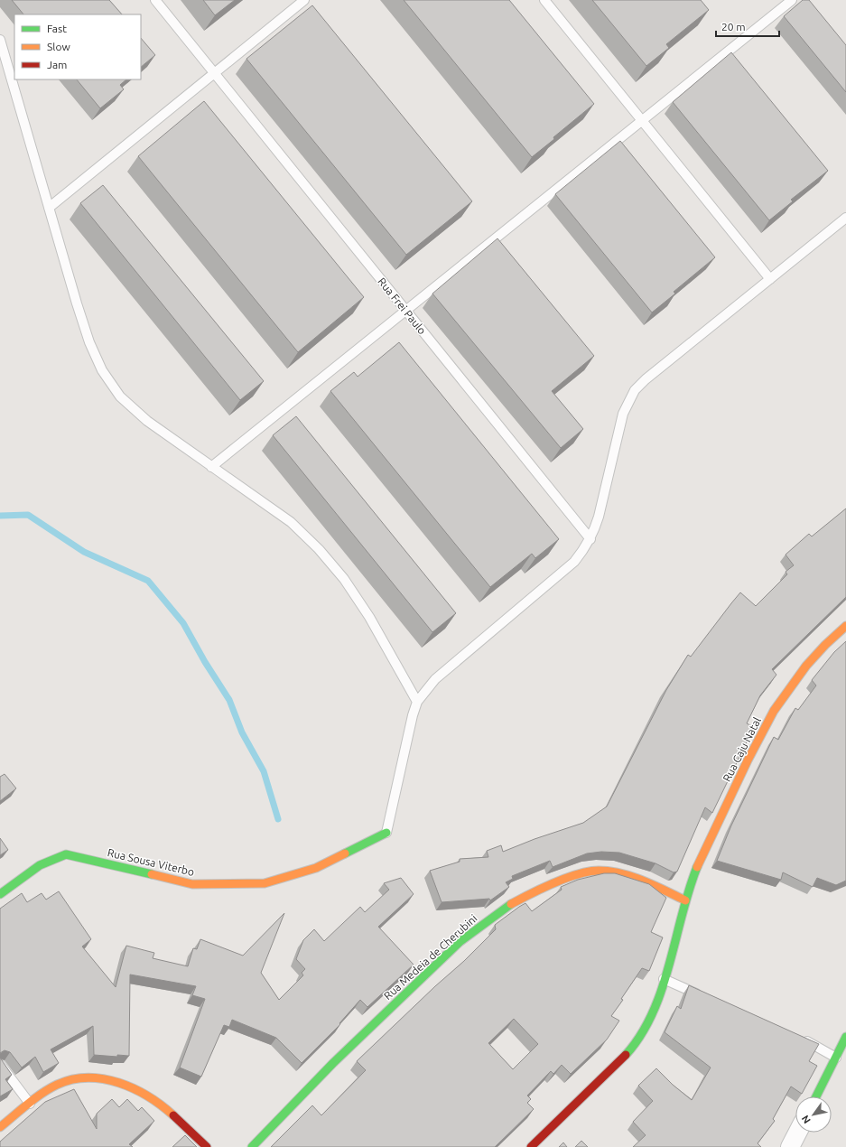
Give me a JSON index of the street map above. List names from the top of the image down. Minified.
{"streets":{"street":["Rua Caju Natal","Rua Sousa Viterbo","Rua Medeia de Cherubini"],"lane":["Rua Frei Paulo"]},"crossings":[["Rua Caju Natal","Rua Medeia de Cherubini"]],"legend":["Fast","Slow","Jam"],"scale_bar":"20 m","north":"bottom left"}
